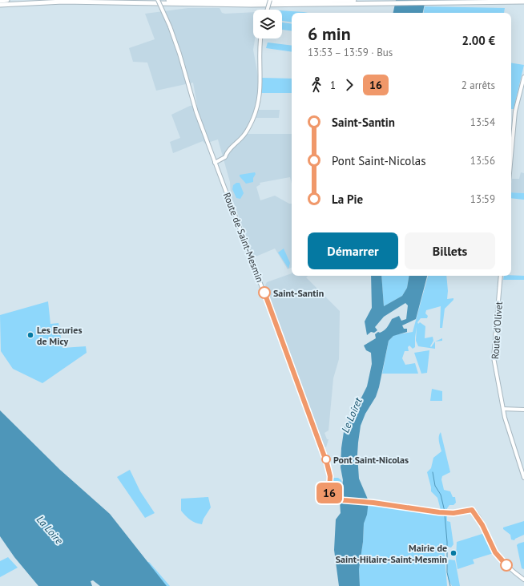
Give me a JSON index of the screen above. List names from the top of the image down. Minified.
{"streets":{"main road":["Route de Saint-Mesmin","Route d'Olivet"]},"water":["Le Loiret","La Loire"],"places":["Saint-Santin","Les Ecuries de Micy","Pont Saint-Nicolas","Mairie de Saint-Hilaire-Saint-Mesmin"],"lines":["bus line 16"],"page":{"on_map":"16","heading":["6 min","13:53 – 13:59 · Bus","2.00 €"],"legs":["1","16","2 arrêts"],"list":[{"name":"Saint-Santin","value":"13:54"},{"name":"Pont Saint-Nicolas","value":"13:56"},{"name":"La Pie","value":"13:59"}],"buttons":["Démarrer","Billets"]}}
